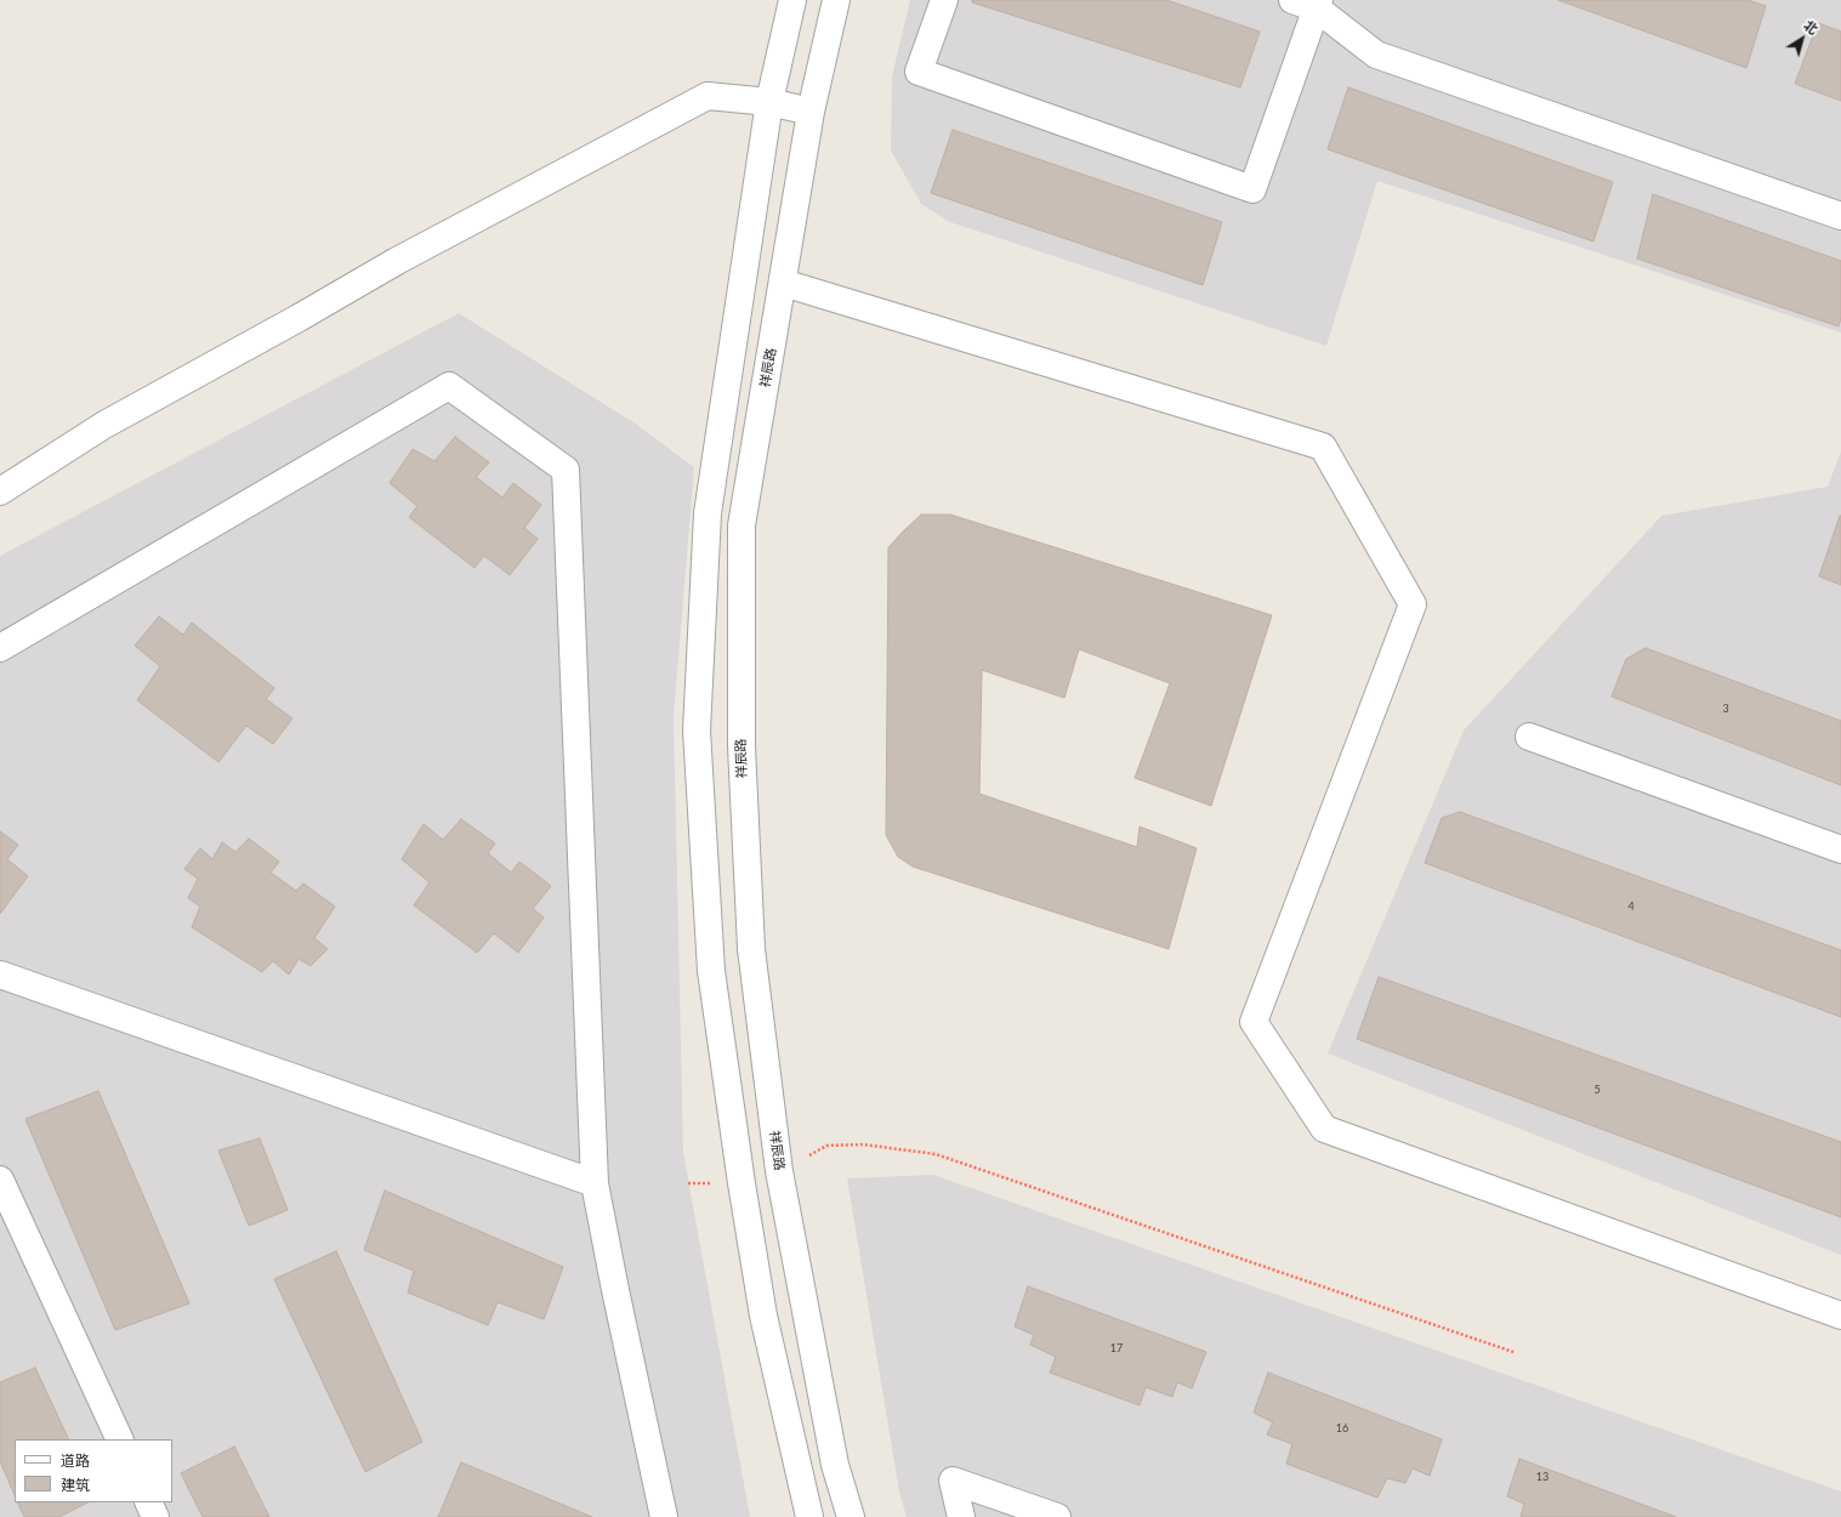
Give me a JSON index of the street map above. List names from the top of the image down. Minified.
{"streets":{"street":["祥辰路"]},"house_numbers":["3","4","5","17","16","13"],"legend":["道路","建筑"],"north":"top right"}
